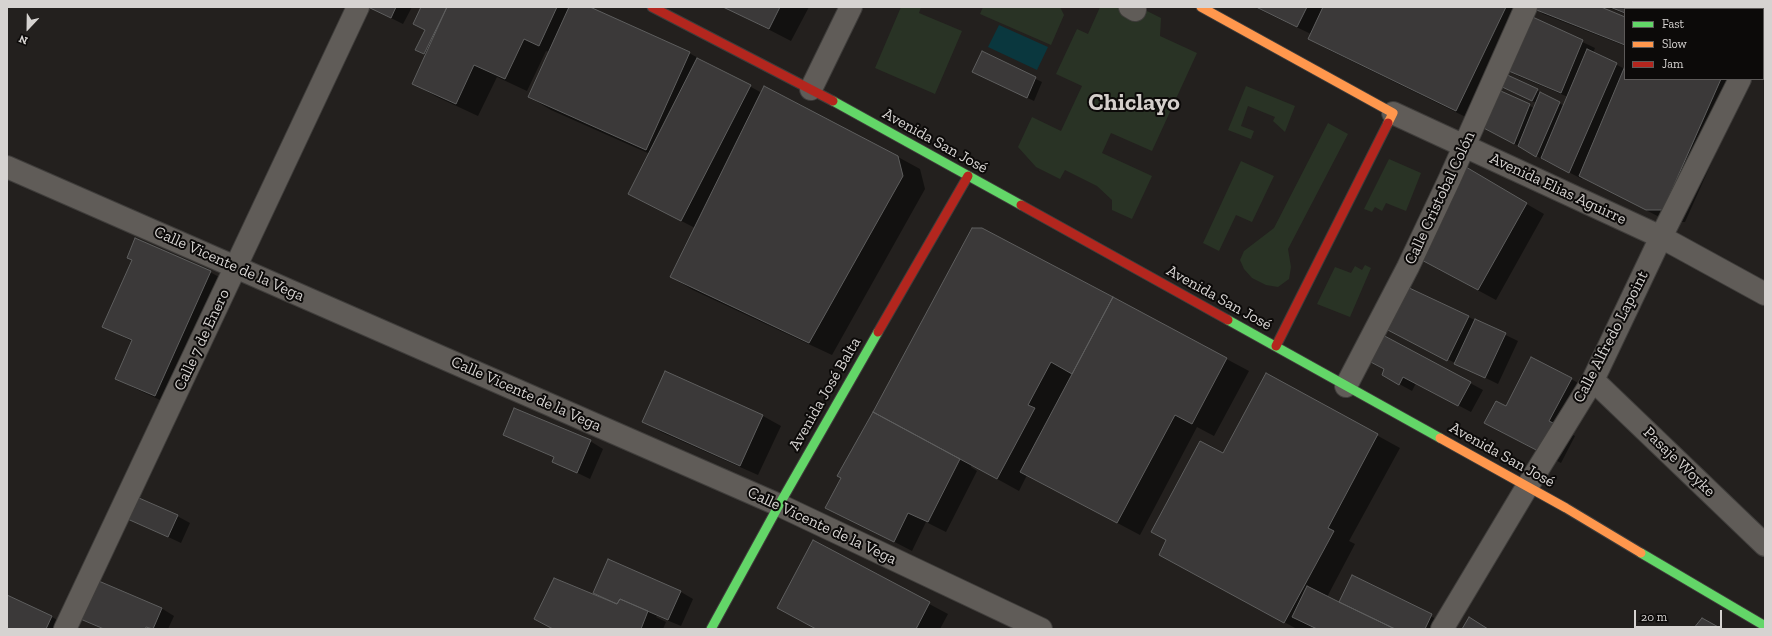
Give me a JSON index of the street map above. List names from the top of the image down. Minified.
{"streets":{"main road":["Avenida San José","Avenida Elias Aguirre","Avenida José Balta"],"street":["Calle Cristobal Colón","Calle Vicente de la Vega","Calle Alfredo Lapoint","Calle 7 de Enero","Pasaje Woyke"]},"crossings":[["Avenida San José","Calle Cristobal Colón"],["Avenida San José","Calle Alfredo Lapoint"],["Avenida San José","Avenida José Balta"],["Avenida Elias Aguirre","Calle Cristobal Colón"],["Avenida Elias Aguirre","Calle Alfredo Lapoint"],["Calle Vicente de la Vega","Calle 7 de Enero"],["Calle Vicente de la Vega","Avenida José Balta"],["Calle Alfredo Lapoint","Pasaje Woyke"]],"districts":["Chiclayo"],"legend":["Fast","Slow","Jam"],"scale_bar":"20 m","north":"bottom"}
